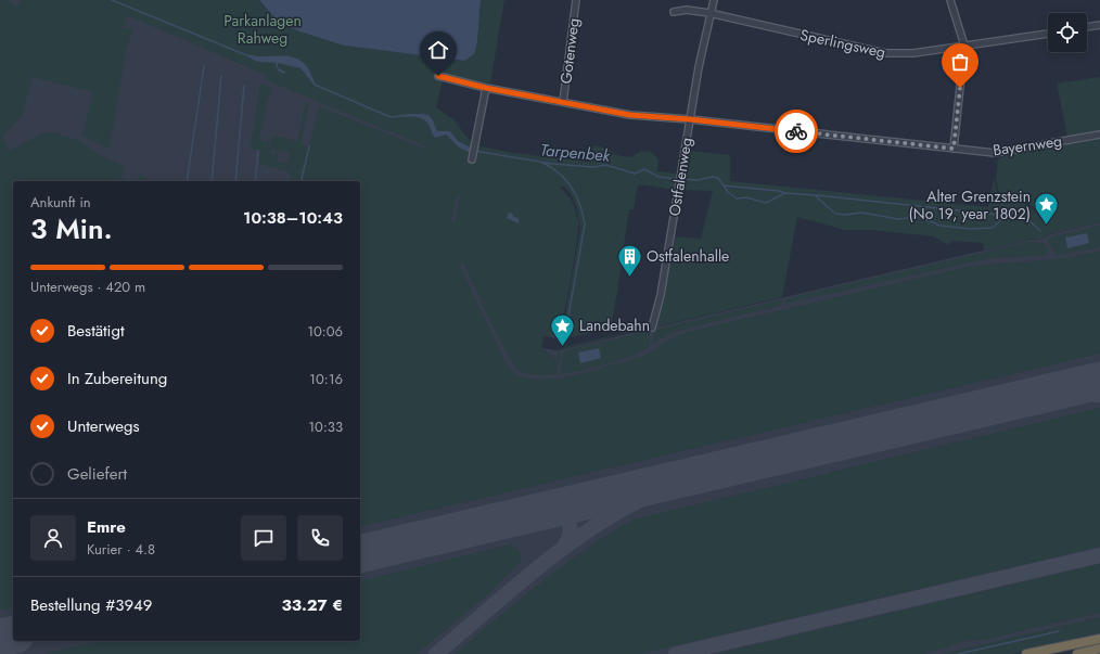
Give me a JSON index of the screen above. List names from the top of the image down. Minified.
{"streets":{"street":["Sperlingsweg","Gotenweg","Bayernweg","Ostfalenweg"]},"crossings":[["Sperlingsweg","Ostfalenweg"],["Gotenweg","Bayernweg"],["Bayernweg","Ostfalenweg"]],"water":["Tarpenbek"],"parks":["Parkanlagen Rahweg"],"places":{"place":["Alter Grenzstein (No 19, year 1802)","Landebahn"],"building":["Ostfalenhalle"]},"page":{"heading":["3 Min.","Ankunft in","10:38–10:43"],"panel":["Emre","Kurier · 4.8","Bestellung #3949","33.27 €"],"bar":"Unterwegs · 420 m","list":[["Bestätigt","10:06"],["In Zubereitung","10:16"],["Unterwegs","10:33"],"Geliefert"]}}
